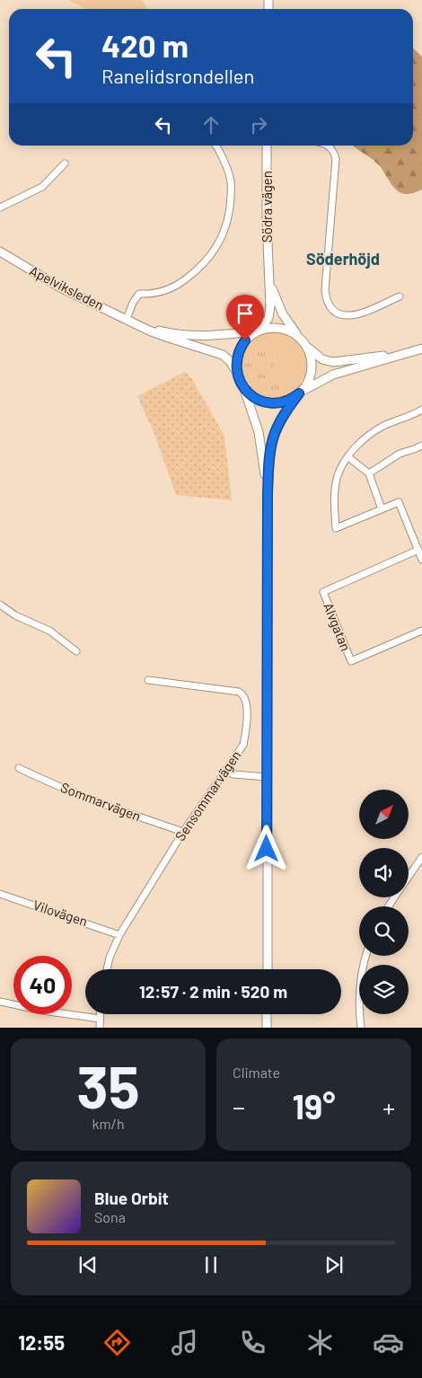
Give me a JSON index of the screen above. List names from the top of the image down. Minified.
{"streets":{"street":["Södra vägen","Apelviksleden","Alvgatan","Sensommarvägen","Sommarvägen","Vilovägen"]},"crossings":[["Södra vägen","Apelviksleden"],["Sensommarvägen","Sommarvägen"],["Sensommarvägen","Vilovägen"]],"districts":["Söderhöjd"],"north":"top right","page":{"turn":["420 m","Ranelidsrondellen"],"limit":"40","trip":"12:57 · 2 min · 520 m","tile":[["35","km/h"],"Climate"],"heat":["−","19°","+"],"song":["Blue Orbit","Sona"],"tabs":"12:55"}}
